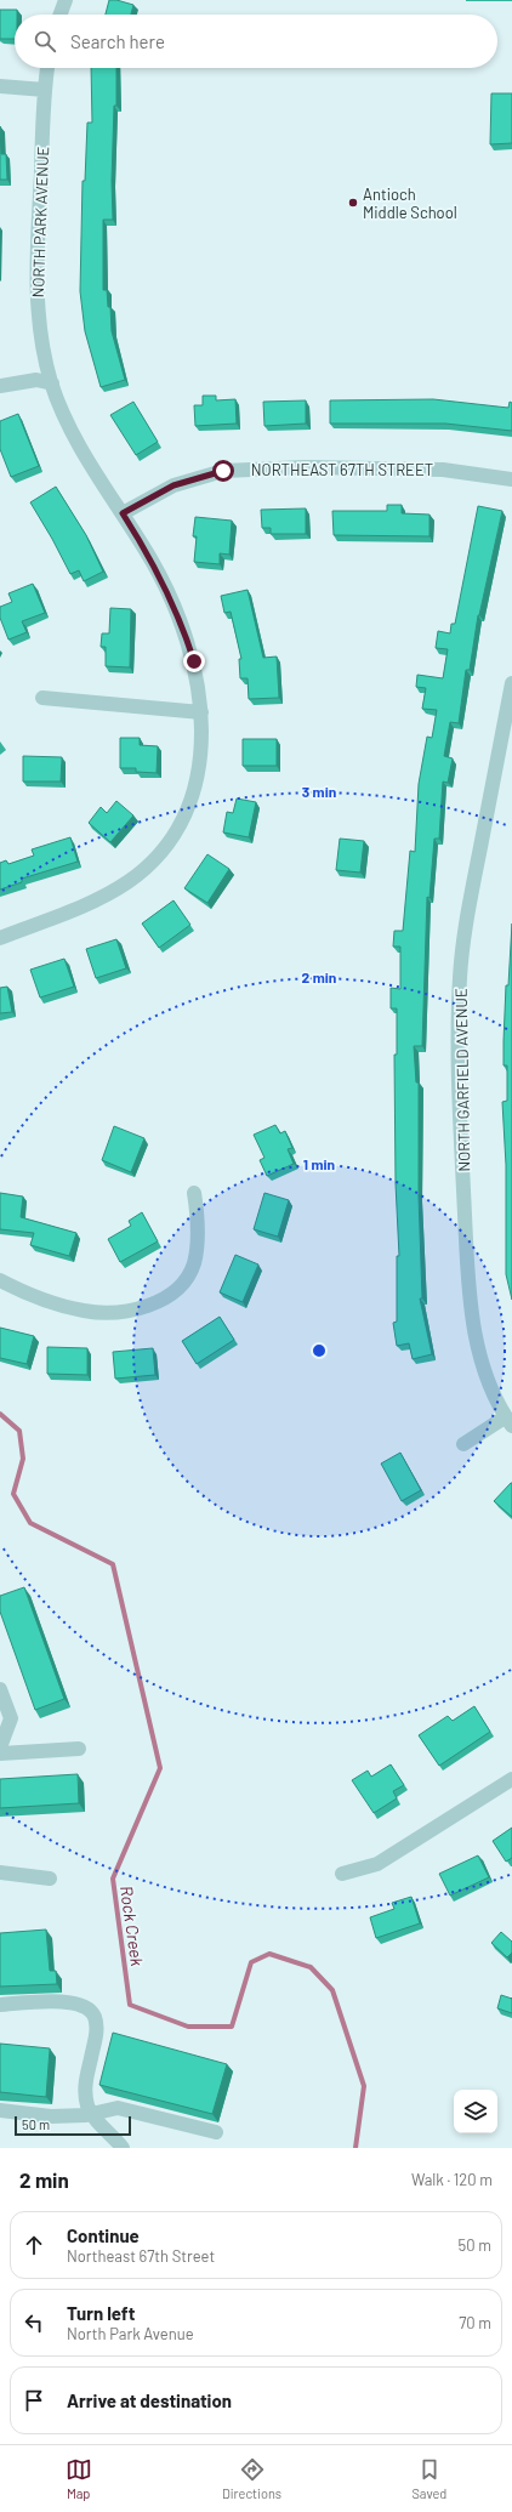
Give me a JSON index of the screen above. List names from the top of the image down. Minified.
{"streets":{"street":["NORTH PARK AVENUE","NORTHEAST 67TH STREET","NORTH GARFIELD AVENUE"]},"crossings":[["NORTH PARK AVENUE","NORTHEAST 67TH STREET"]],"water":["Rock Creek"],"places":["Antioch Middle School"],"scale_bar":"50 m","page":{"search":"Search here","scale":"50 m","heading":["2 min","Walk · 120 m"],"list":[["Continue","Northeast 67th Street","50 m"],["Turn left","North Park Avenue","70 m"],"Arrive at destination"],"nav":["Map","Directions","Saved"]},"rings":["3 min","2 min","1 min"]}
